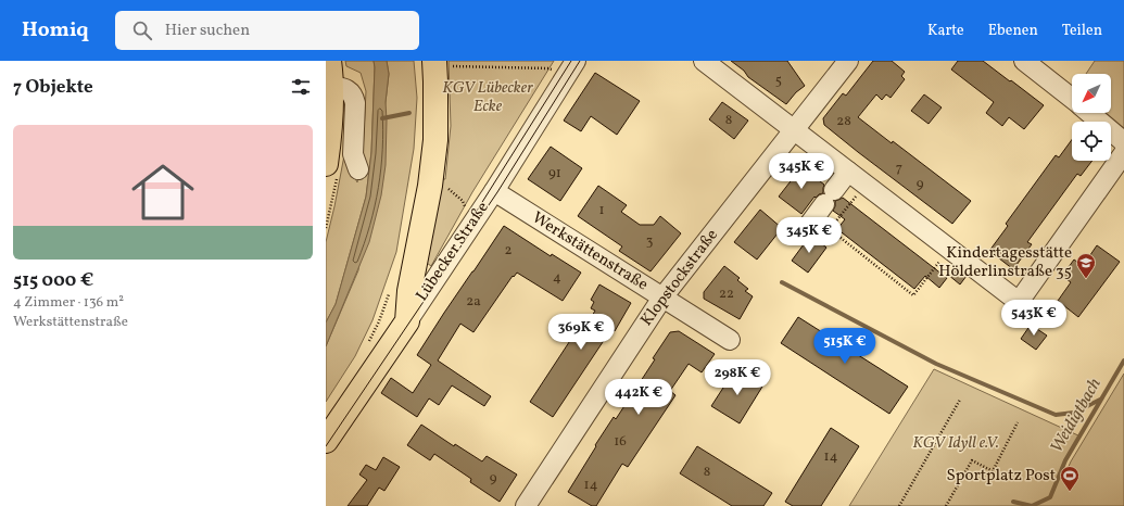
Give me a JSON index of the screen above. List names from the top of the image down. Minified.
{"streets":{"main road":["Lübecker Straße"],"street":["Werkstättenstraße","Klopstockstraße"]},"crossings":[["Lübecker Straße","Werkstättenstraße"],["Werkstättenstraße","Klopstockstraße"]],"water":["Weidigtbach"],"parks":["KGV Lübecker Ecke","KGV Idyll e.V."],"places":{"school or university":["Kindertagesstätte Hölderlinstraße 35"],"sports":["Sportplatz Post"]},"house_numbers":["5","8","28","7","91","9","1","3","2","4","22","2a","16","14","8","9","14"],"north":"bottom left","page":{"header":"Homiq","search":"Hier suchen","nav":["Karte","Ebenen","Teilen"],"heading":"7 Objekte","list":[{"name":"515 000 €","note":"4 Zimmer · 136 m² · Werkstättenstraße"}],"price":["345K €","345K €","543K €","369K €","515K €","298K €","442K €"]}}
